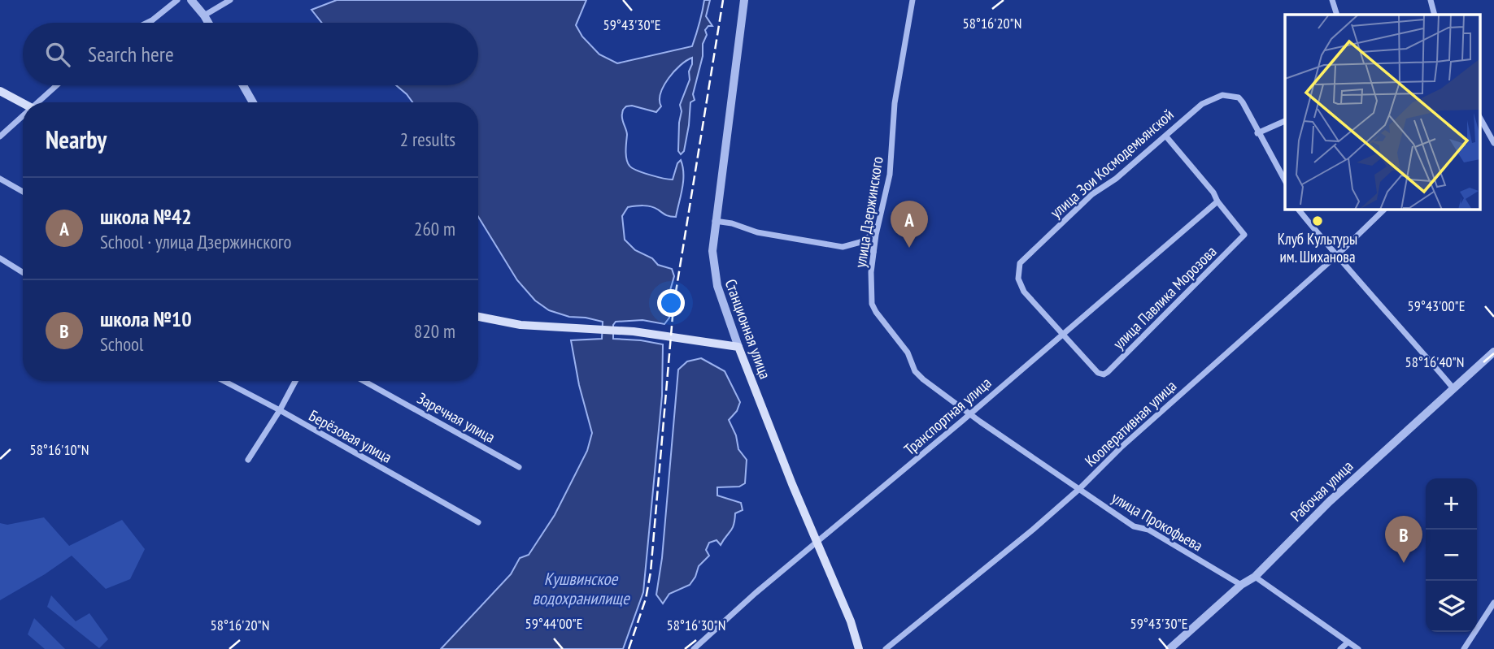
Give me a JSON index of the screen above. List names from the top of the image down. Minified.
{"streets":{"main road":["Станционная улица"],"street":["улица Зои Космодемьянской","улица Дзержинского","улица Павлика Морозова","Транспортная улица","Заречная улица","Кооперативная улица","Берёзовая улица","Рабочая улица","улица Прокофьева"]},"crossings":[["улица Зои Космодемьянской","улица Павлика Морозова"],["улица Зои Космодемьянской","Транспортная улица"],["улица Дзержинского","улица Прокофьева"],["улица Павлика Морозова","Транспортная улица"],["Станционная улица","Транспортная улица"],["Транспортная улица","улица Прокофьева"],["Кооперативная улица","улица Прокофьева"],["Рабочая улица","улица Прокофьева"]],"water":["Кушвинское водохранилище"],"places":["Клуб Культуры им. Шиханова"],"page":{"search":"Search here","heading":["Nearby","2 results"],"list":[{"mark":"A","name":"школа №42","note":"School · улица Дзержинского","value":"260 m"},{"mark":"B","name":"школа №10","note":"School","value":"820 m"}],"pins":["A","B"],"map_buttons":["+","−"]},"coordinates":["58°16'20\"N","59°43'30\"E","59°43'00\"E","58°16'40\"N","58°16'10\"N","59°44'00\"E","58°16'30\"N"]}
